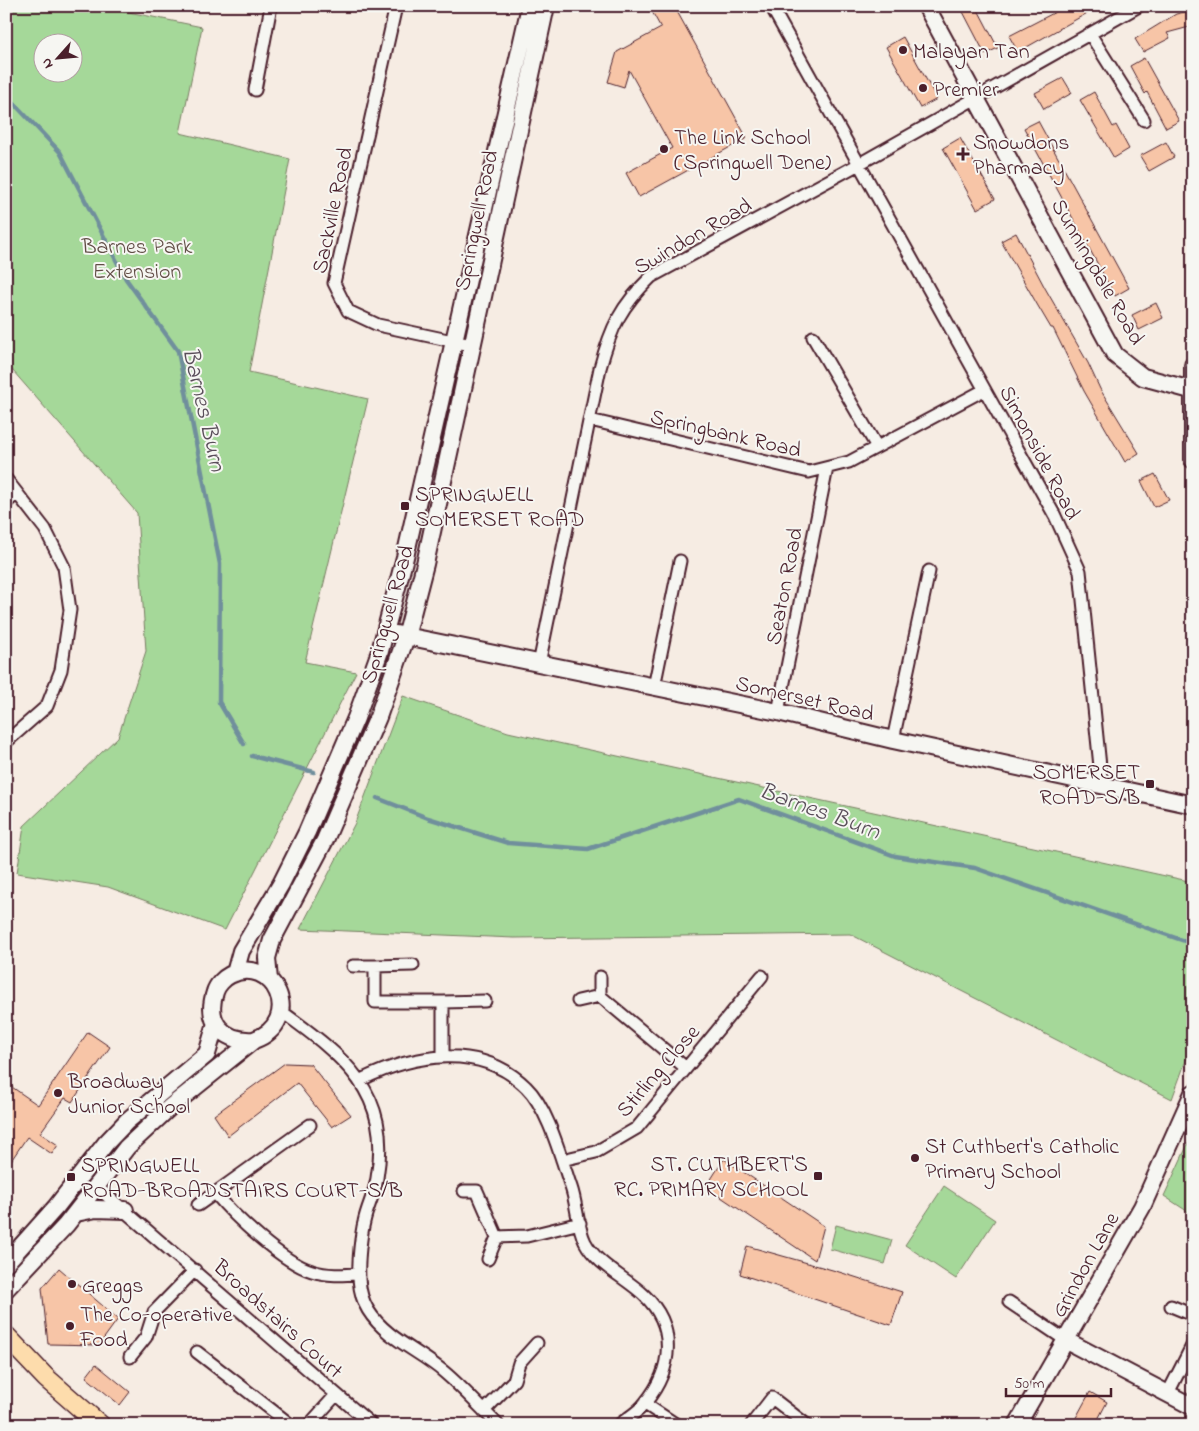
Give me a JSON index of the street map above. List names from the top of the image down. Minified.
{"streets":{"main road":["Springwell Road","Sunningdale Road","Somerset Road","Grindon Lane"],"street":["Sackville Road","Swindon Road","Springbank Road","Simonside Road","Seaton Road","Stirling Close","Broadstairs Court"]},"crossings":[["Sackville Road","Springwell Road"],["Springwell Road","Somerset Road"],["Swindon Road","Sunningdale Road"],["Swindon Road","Springbank Road"],["Swindon Road","Simonside Road"],["Swindon Road","Somerset Road"],["Springbank Road","Simonside Road"],["Springbank Road","Seaton Road"],["Simonside Road","Somerset Road"],["Seaton Road","Somerset Road"]],"water":["Barnes Burn"],"parks":["Barnes Park Extension"],"places":{"other":["Malayan Tan","Premier","The Link School (Springwell Dene)","Broadway Junior School","St Cuthbert's Catholic Primary School","Greggs","The Co-operative Food"],"health":["Snowdons Pharmacy"],"transit":["SPRINGWELL SOMERSET ROAD","SOMERSET ROAD-S/B","ST. CUTHBERT'S RC. PRIMARY SCHOOL","SPRINGWELL ROAD-BROADSTAIRS COURT-S/B"]},"scale_bar":"50 m","north":"bottom left"}
